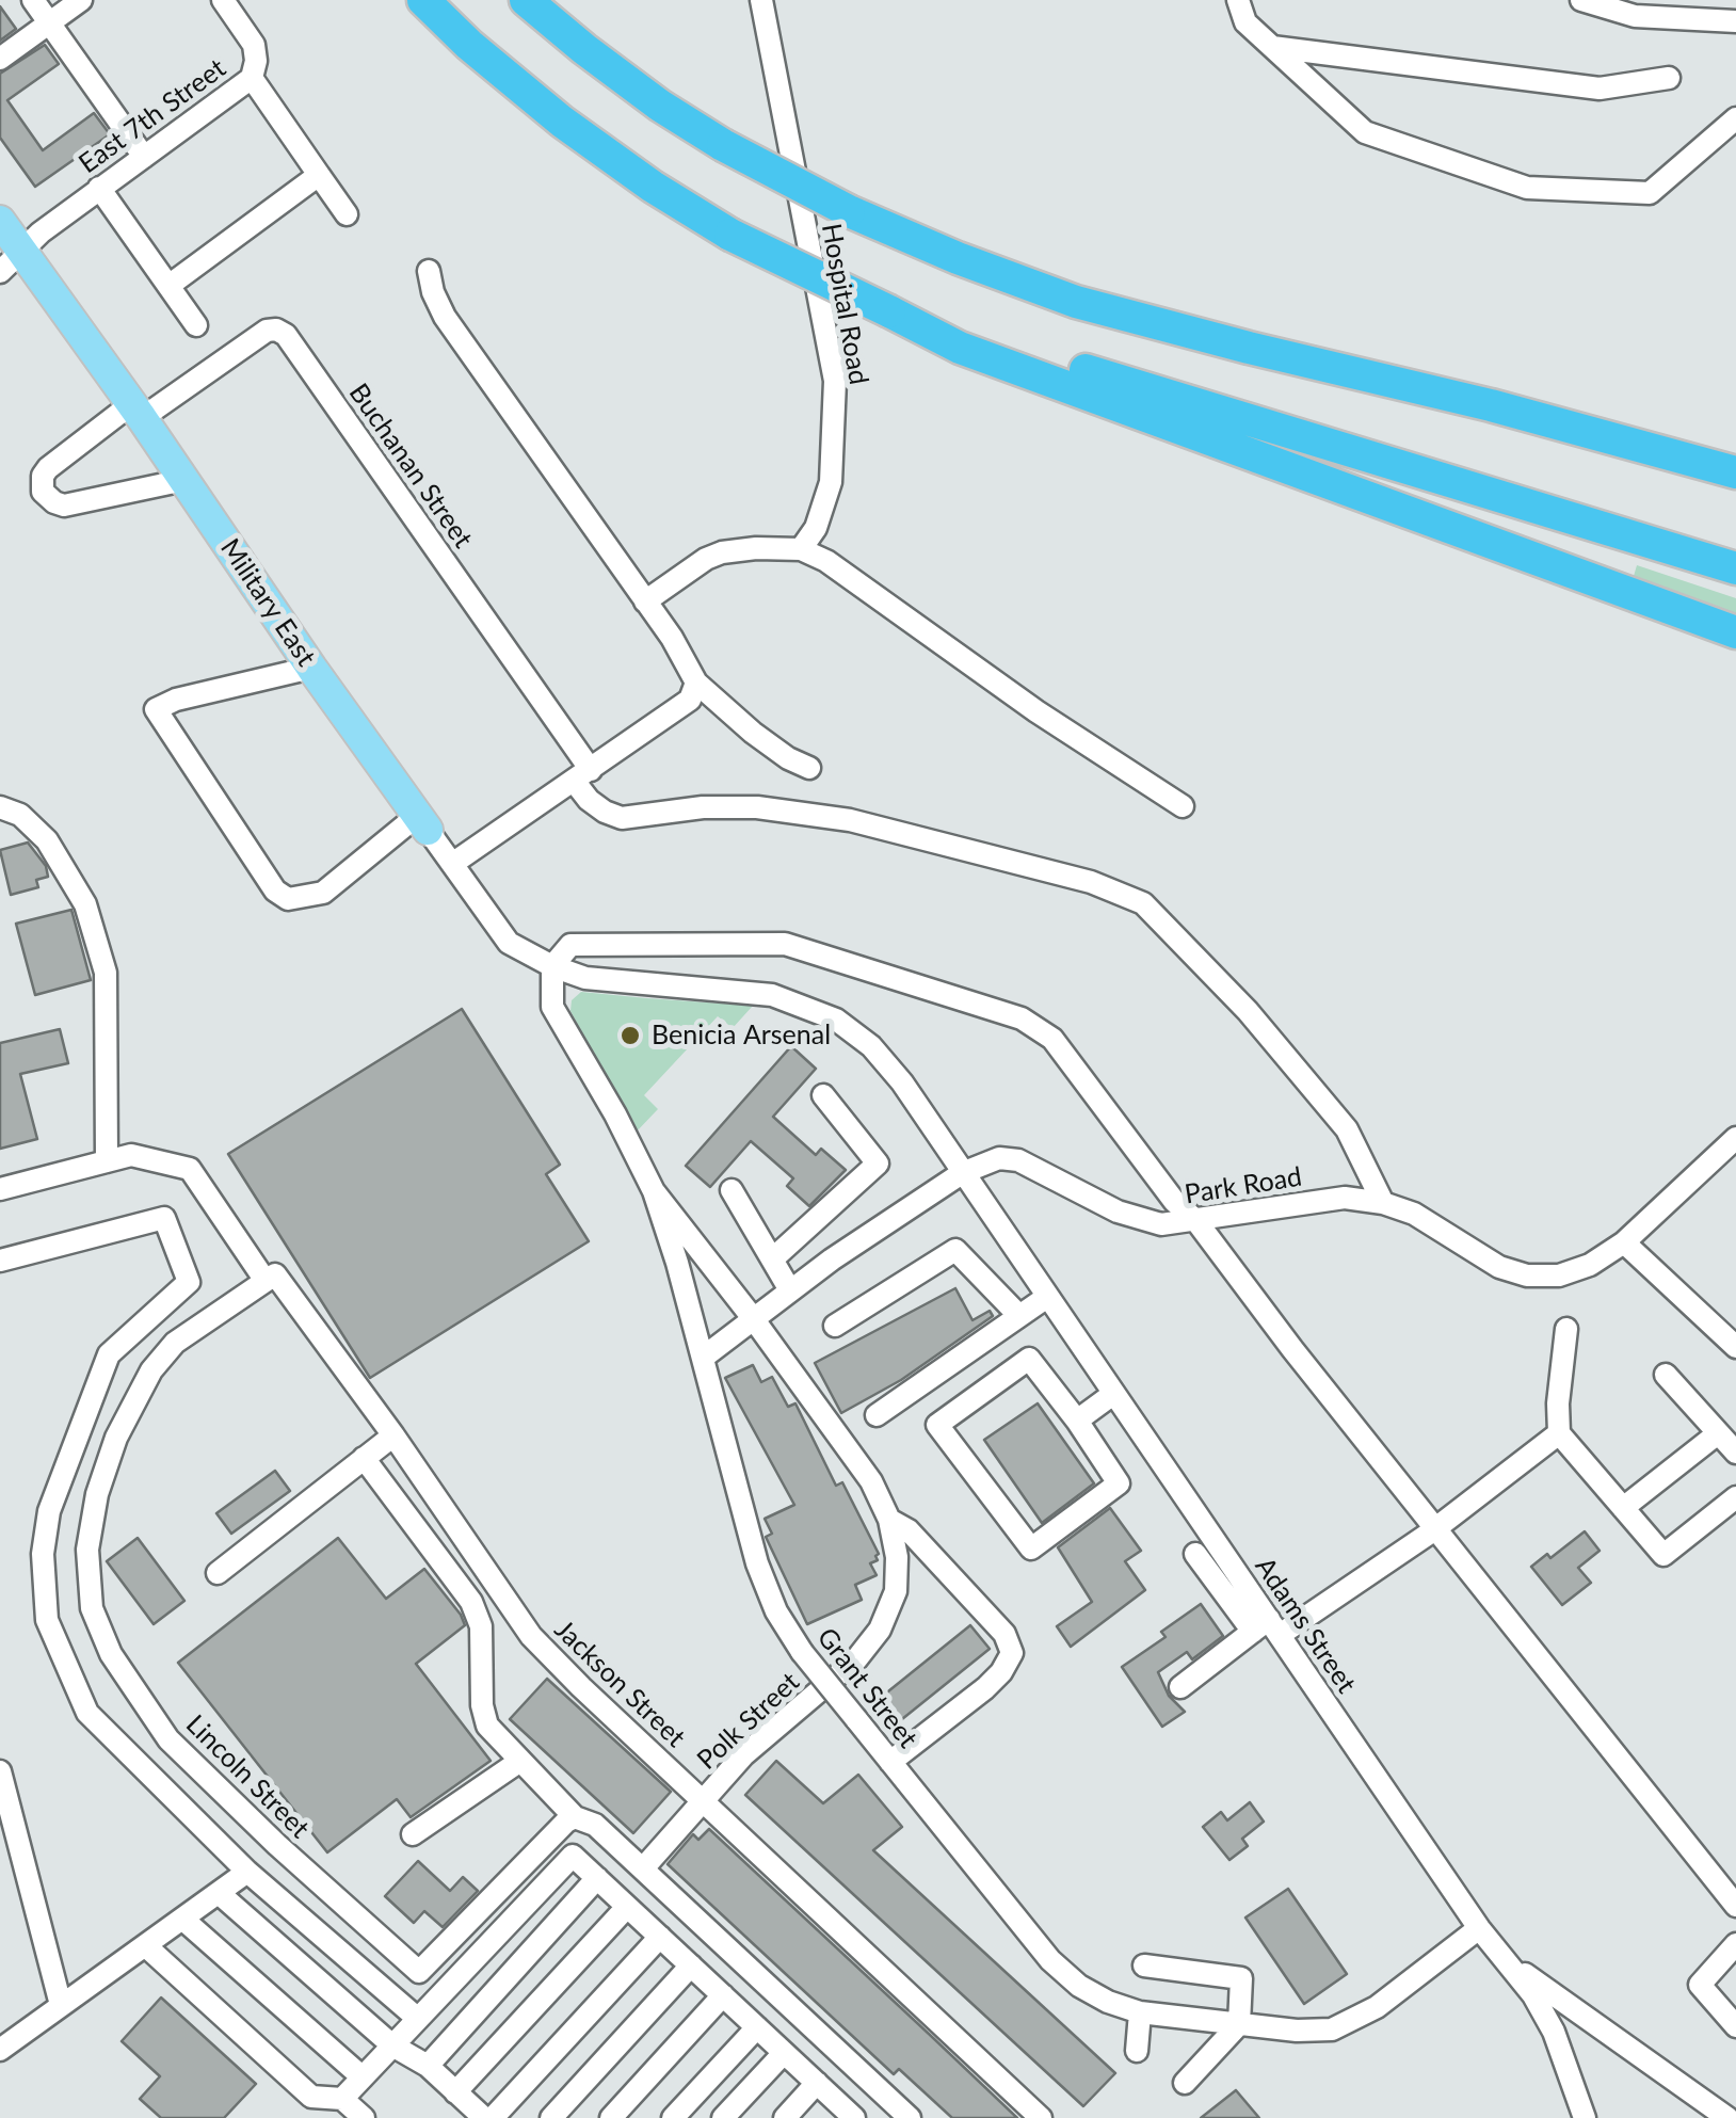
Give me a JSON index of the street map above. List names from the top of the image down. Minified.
{"streets":{"main road":["Military East"],"street":["East 7th Street","Hospital Road","Buchanan Street","Park Road","Adams Street","Jackson Street","Grant Street","Polk Street","Lincoln Street"]},"crossings":[["East 7th Street","Military East"],["Buchanan Street","Military East"],["Buchanan Street","Park Road"],["Military East","Park Road"],["Military East","Adams Street"],["Military East","Grant Street"],["Park Road","Adams Street"],["Park Road","Grant Street"],["Park Road","Polk Street"],["Adams Street","Grant Street"],["Jackson Street","Polk Street"],["Jackson Street","Lincoln Street"],["Grant Street","Polk Street"]],"places":["Benicia Arsenal"]}
